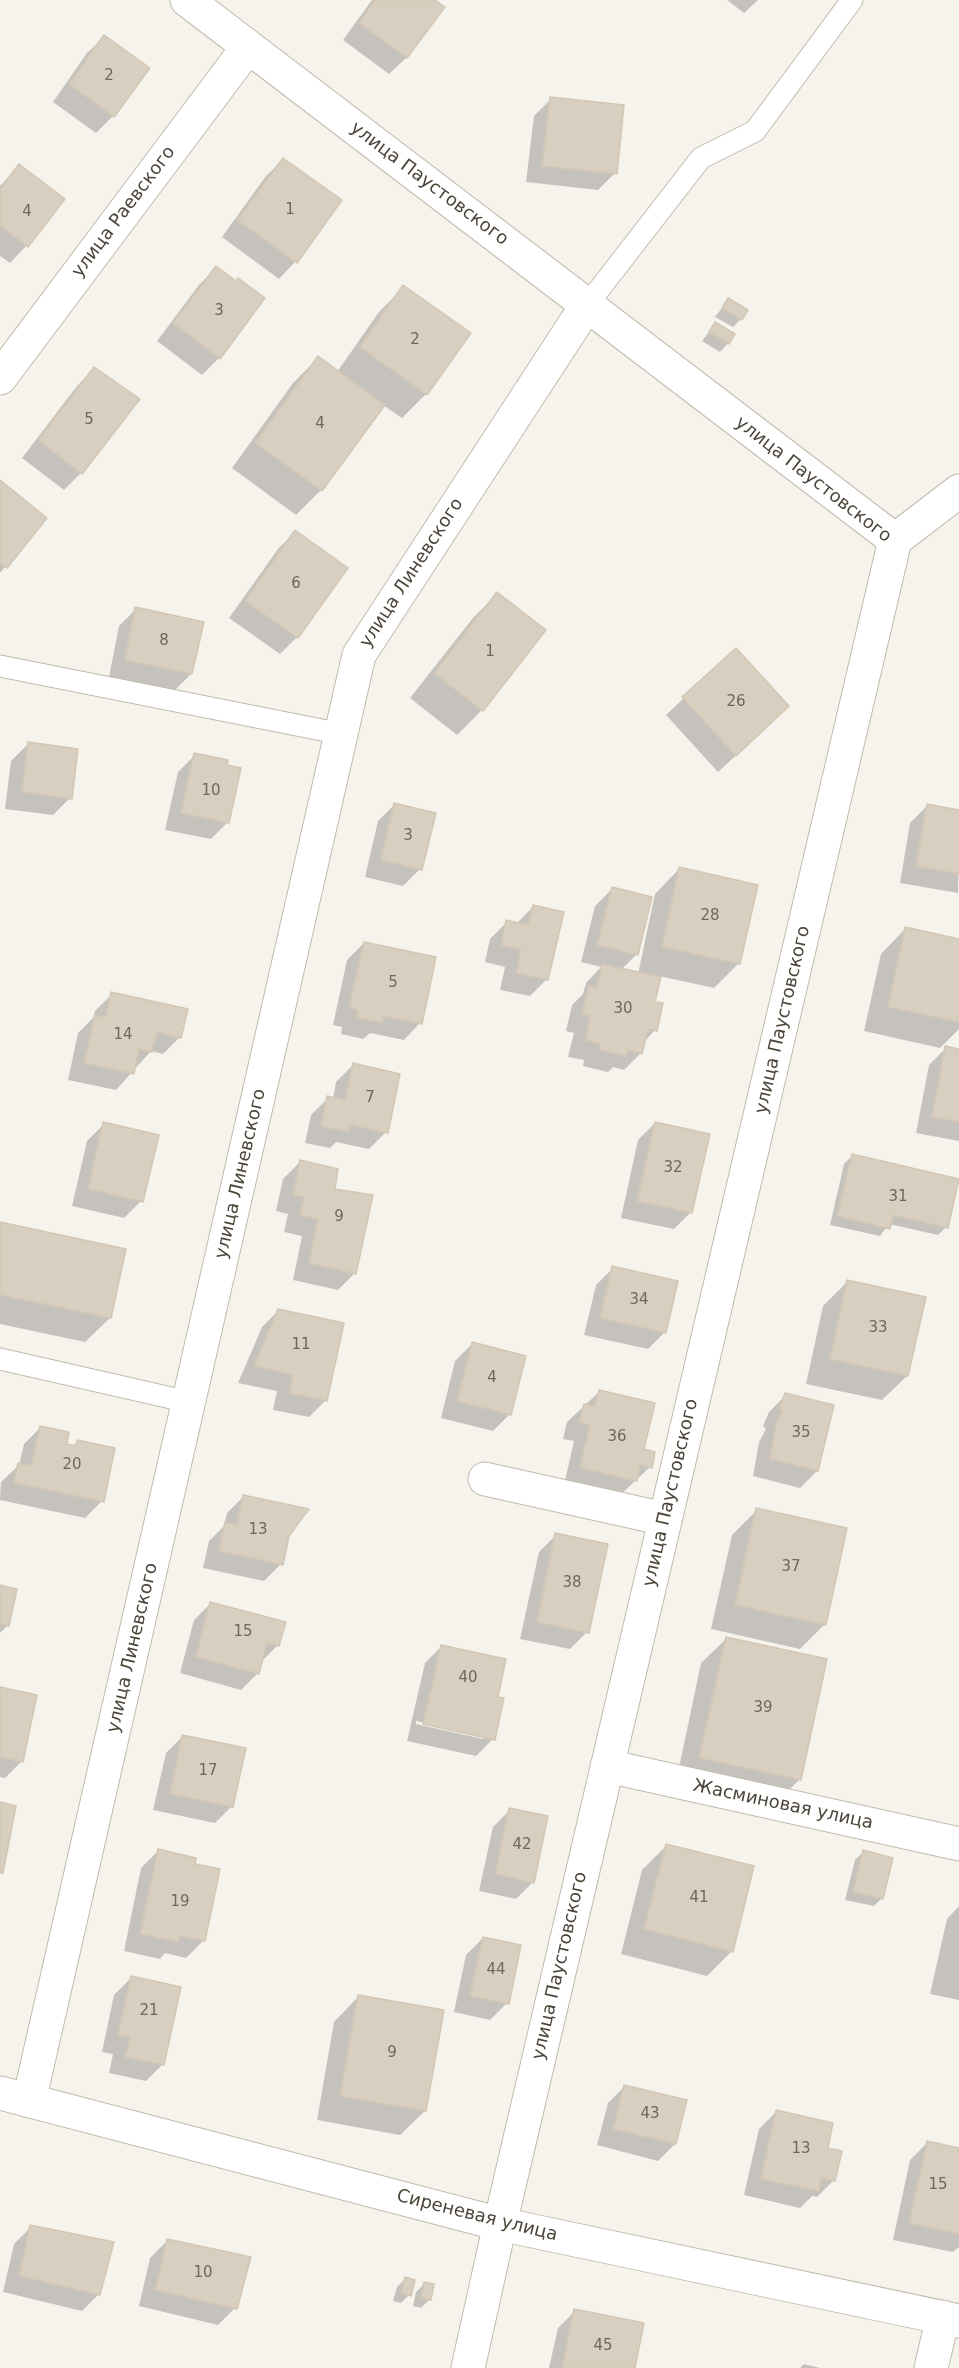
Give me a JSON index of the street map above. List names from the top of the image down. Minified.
{"streets":{"street":["улица Паустовского","улица Раевского","улица Линевского","Жасминовая улица","Сиреневая улица"]},"crossings":[["улица Паустовского","улица Раевского"],["улица Паустовского","улица Линевского"],["улица Паустовского","Жасминовая улица"],["улица Паустовского","Сиреневая улица"],["улица Линевского","Сиреневая улица"]],"house_numbers":["2","1","4","3","2","5","4","6","8","1","26","10","3","28","5","30","14","7","32","31","9","34","33","11","4","35","36","20","13","37","38","15","40","39","17","42","41","19","44","21","9","43","13","15","10","45"]}
